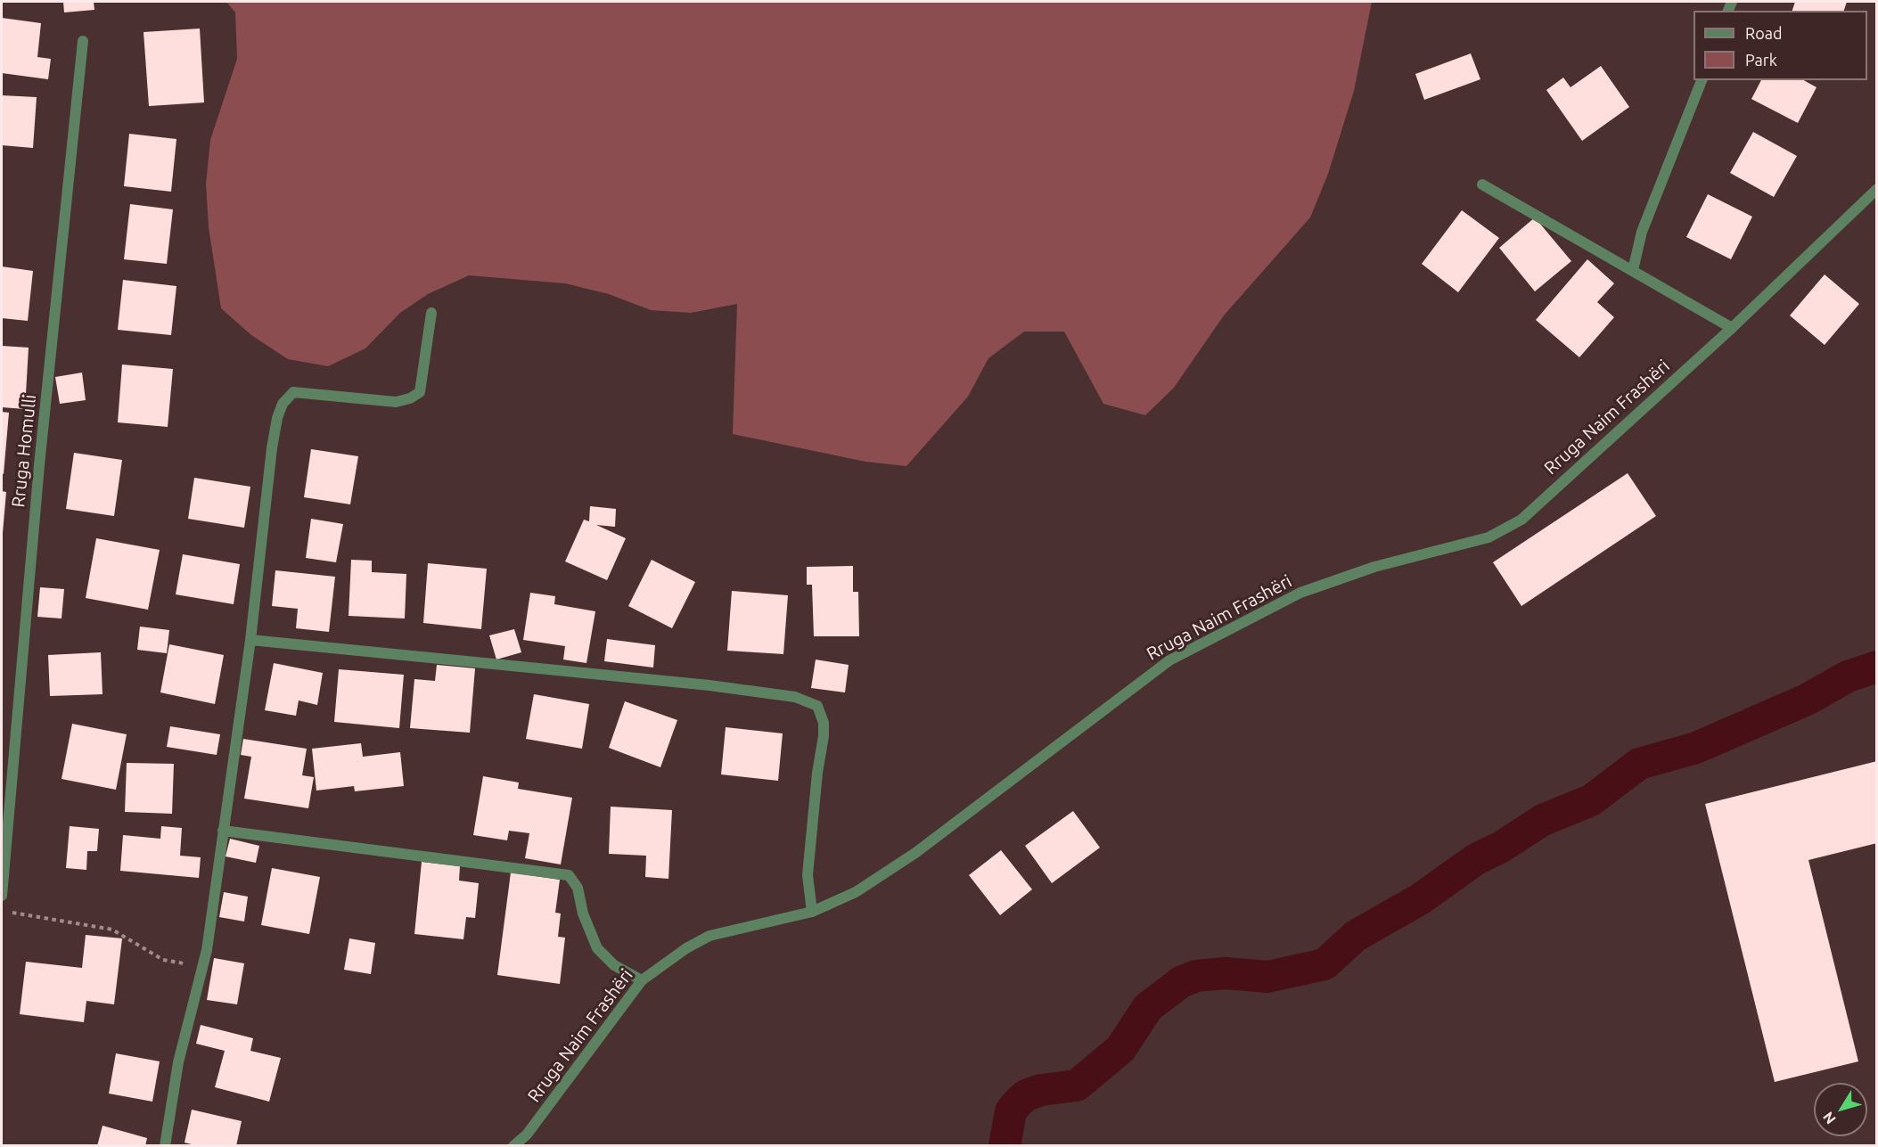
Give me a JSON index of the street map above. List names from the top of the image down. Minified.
{"streets":{"street":["Rruga Naim Frashëri","Rruga Homulli"]},"legend":["Road","Park"],"north":"bottom left"}
